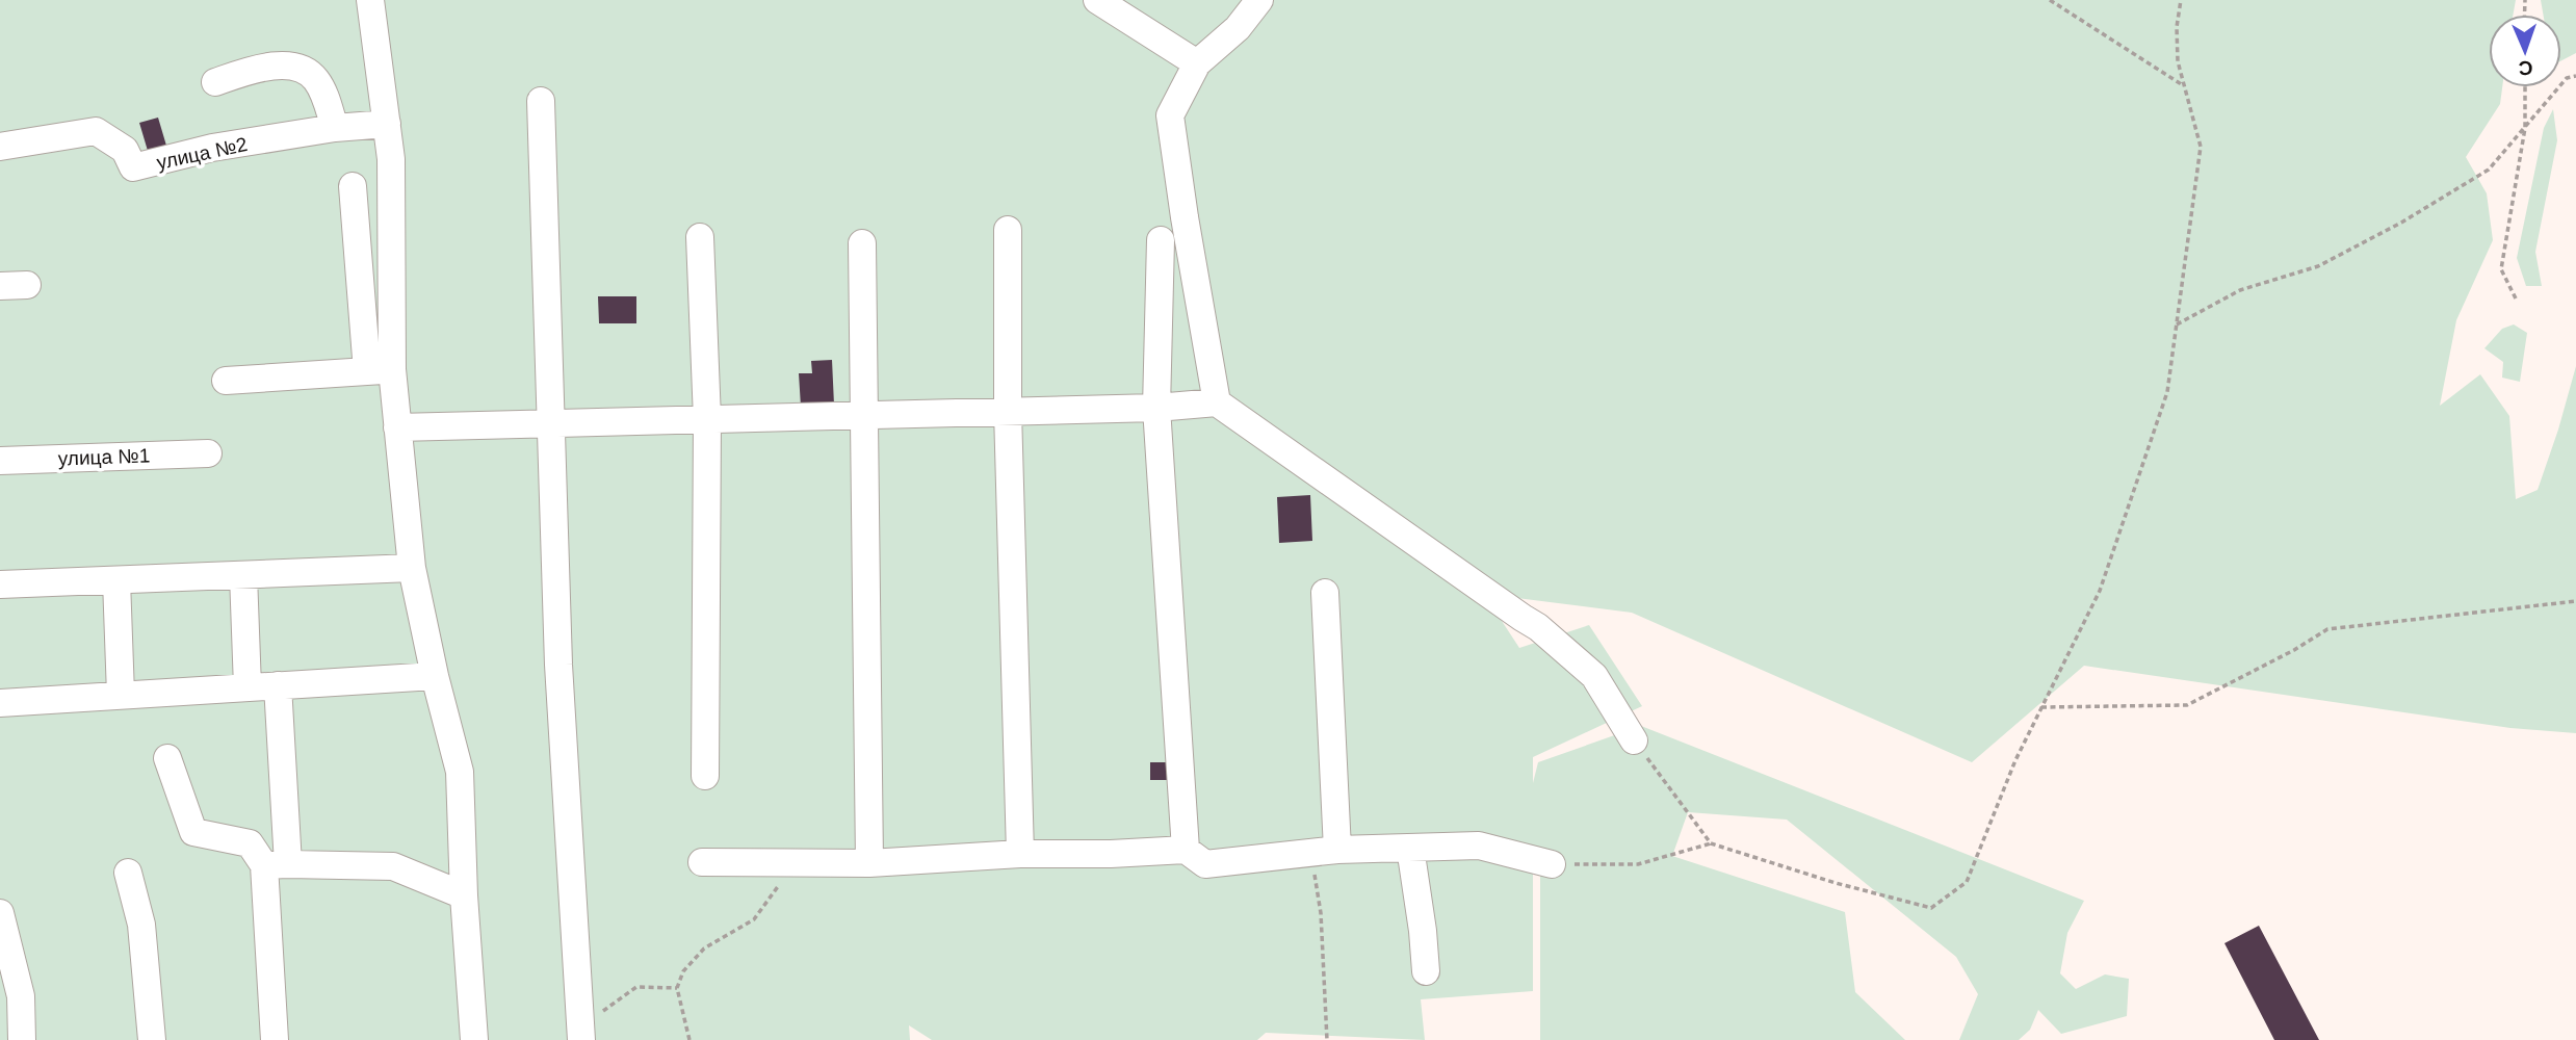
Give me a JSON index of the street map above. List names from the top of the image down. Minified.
{"streets":{"street":["улица №2","улица №1"]},"north":"bottom"}
